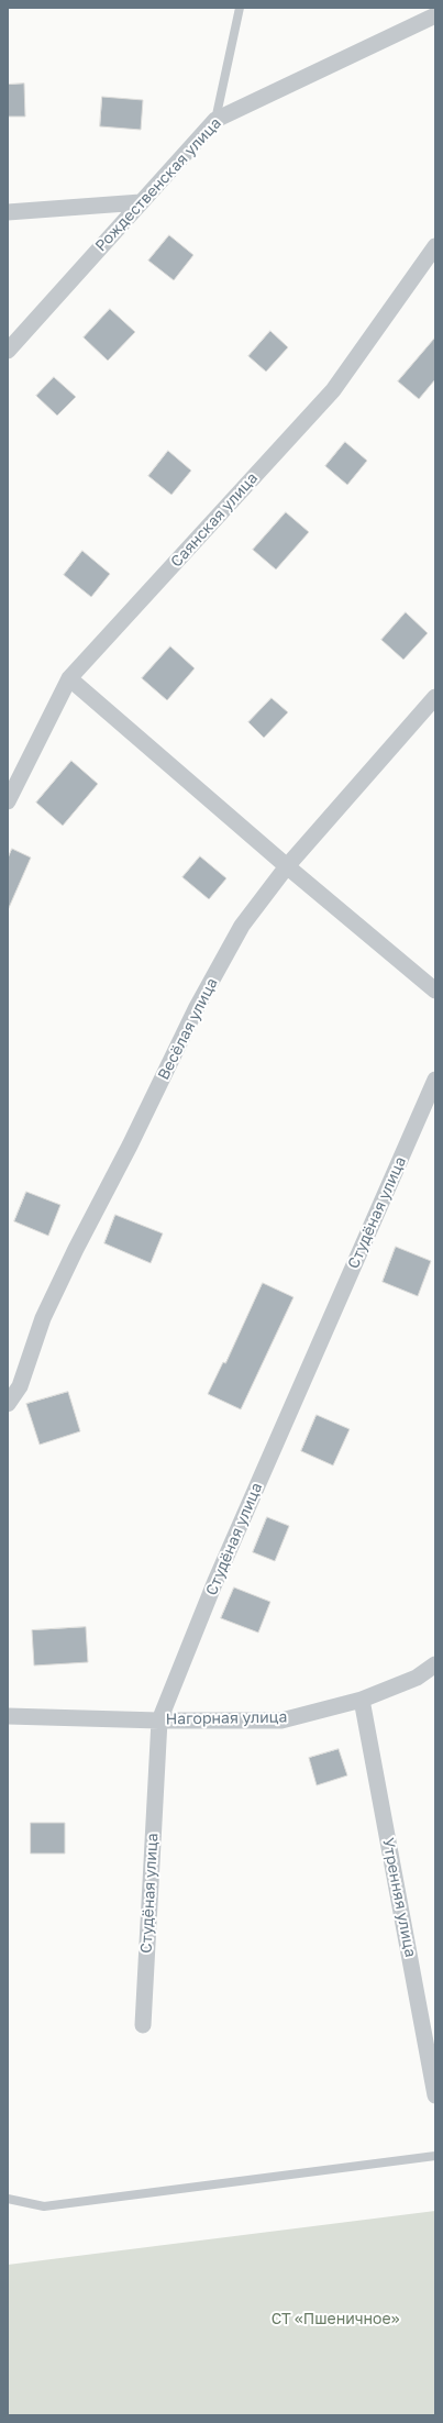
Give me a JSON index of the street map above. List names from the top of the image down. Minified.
{"streets":{"street":["Рождественская улица","Саянская улица","Весёлая улица","Студёная улица","Нагорная улица","Утренняя улица"]},"crossings":[["Студёная улица","Нагорная улица"],["Нагорная улица","Утренняя улица"]],"parks":["СТ «Пшеничное»"]}
